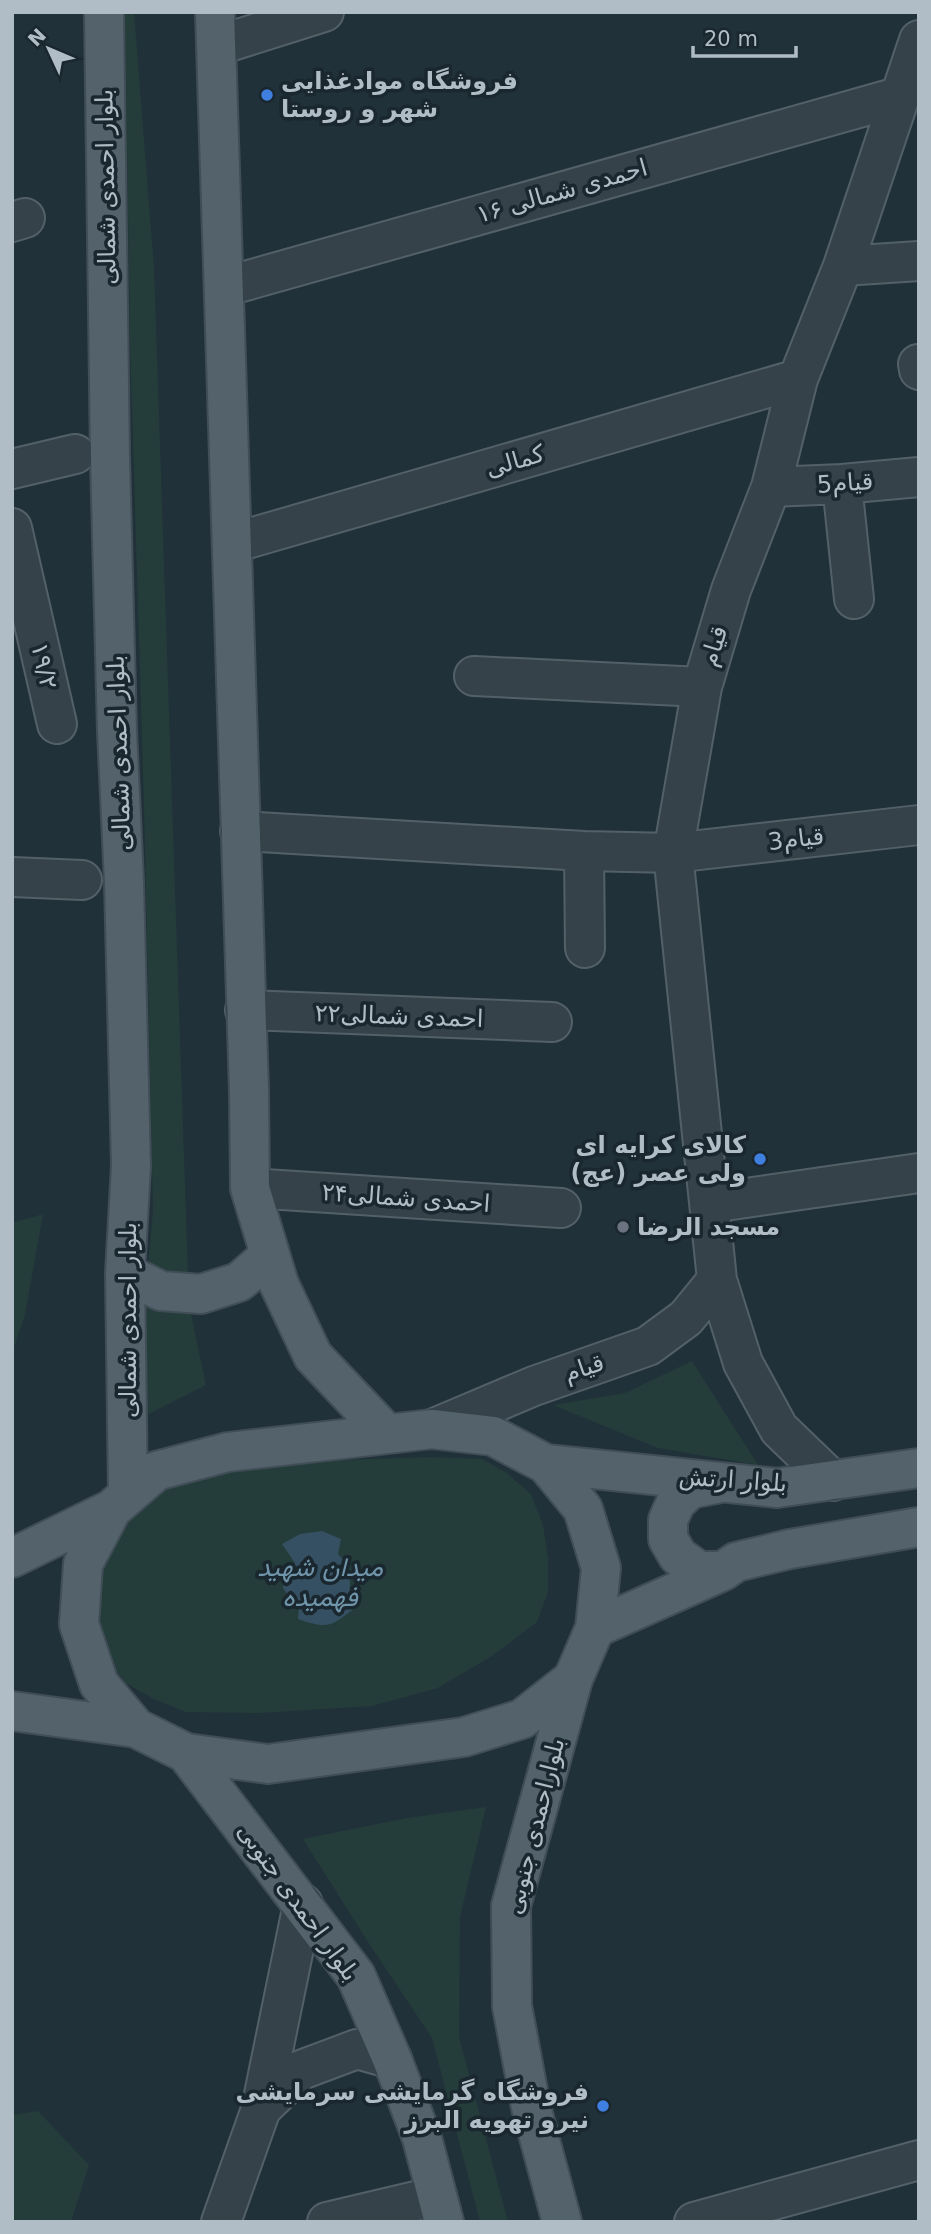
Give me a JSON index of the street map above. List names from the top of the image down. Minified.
{"streets":{"main road":["بلوار احمدی شمالی","بلوار ارتش","بلواراحمدی جنوبی","بلوار احمدی جنوبی"],"street":["احمدی شمالی ۱۶","کمالی","قیام5","قیام","۱۹/۲","قیام3","احمدی شمالی۲۲","احمدی شمالی۲۴"]},"crossings":[["احمدی شمالی ۱۶","قیام"],["کمالی","قیام"],["قیام5","قیام"],["قیام","قیام3"],["قیام","بلوار ارتش"],["بلوار ارتش","بلواراحمدی جنوبی"]],"water":["میدان شهید فهمیده"],"places":["فروشگاه موادغذایی شهر و روستا","کالای کرایه ای ولی عصر (عج)","مسجد الرضا","فروشگاه گرمایشی سرمایشی نیرو تهویه البرز"],"scale_bar":"20 m","north":"top left"}
